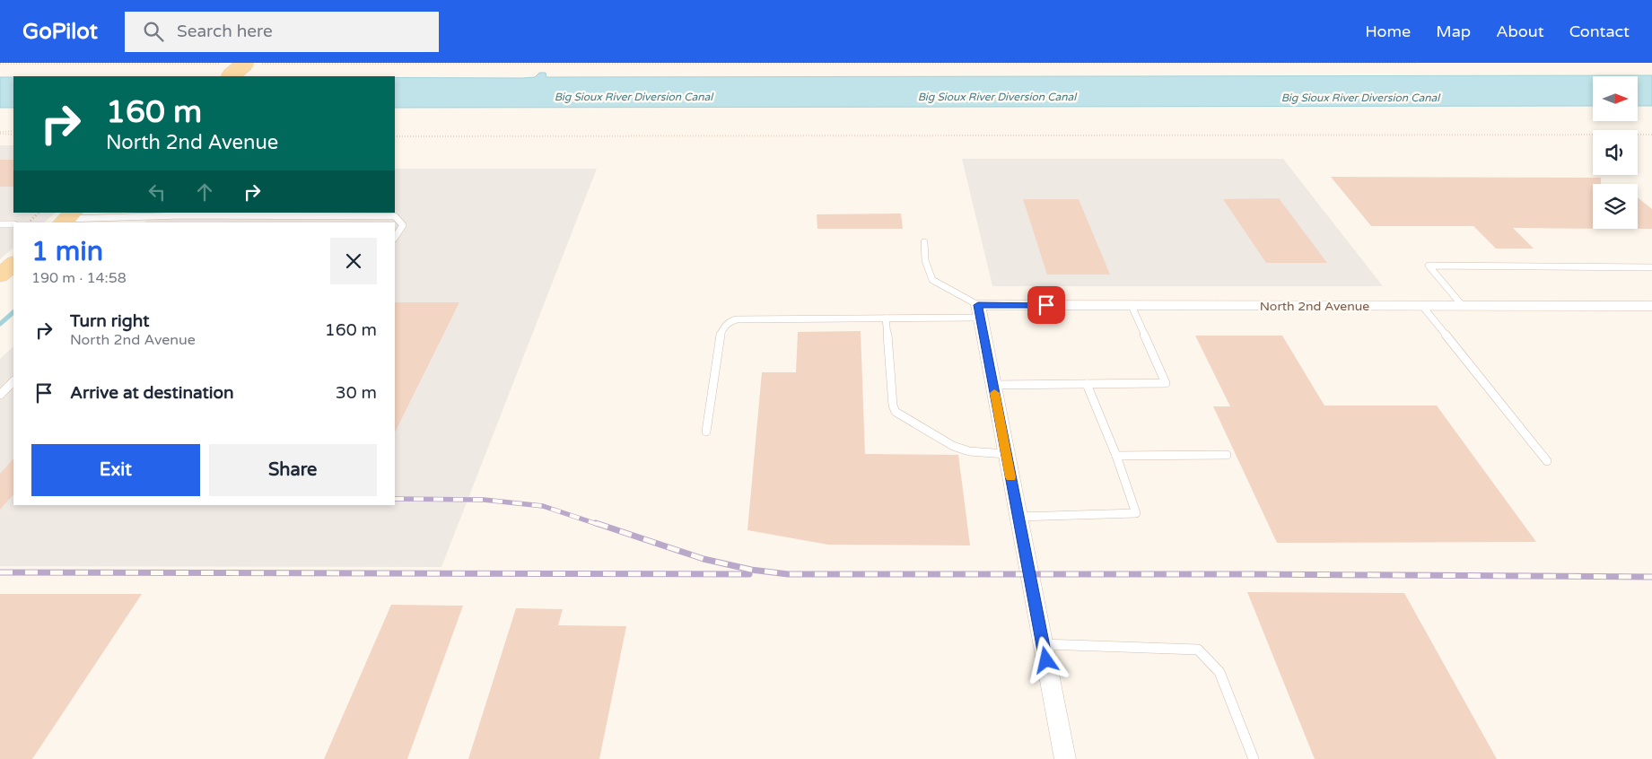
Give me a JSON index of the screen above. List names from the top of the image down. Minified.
{"streets":{"street":["North 2nd Avenue"]},"water":["Big Sioux River Diversion Canal"],"north":"right","page":{"header":"GoPilot","search":"Search here","nav":["Home","Map","About","Contact"],"turn":["160 m","North 2nd Avenue"],"heading":["1 min","190 m · 14:58"],"list":[{"name":"Turn right","note":"North 2nd Avenue","value":"160 m"},{"name":"Arrive at destination","value":"30 m"}],"buttons":["Exit","Share"]}}
